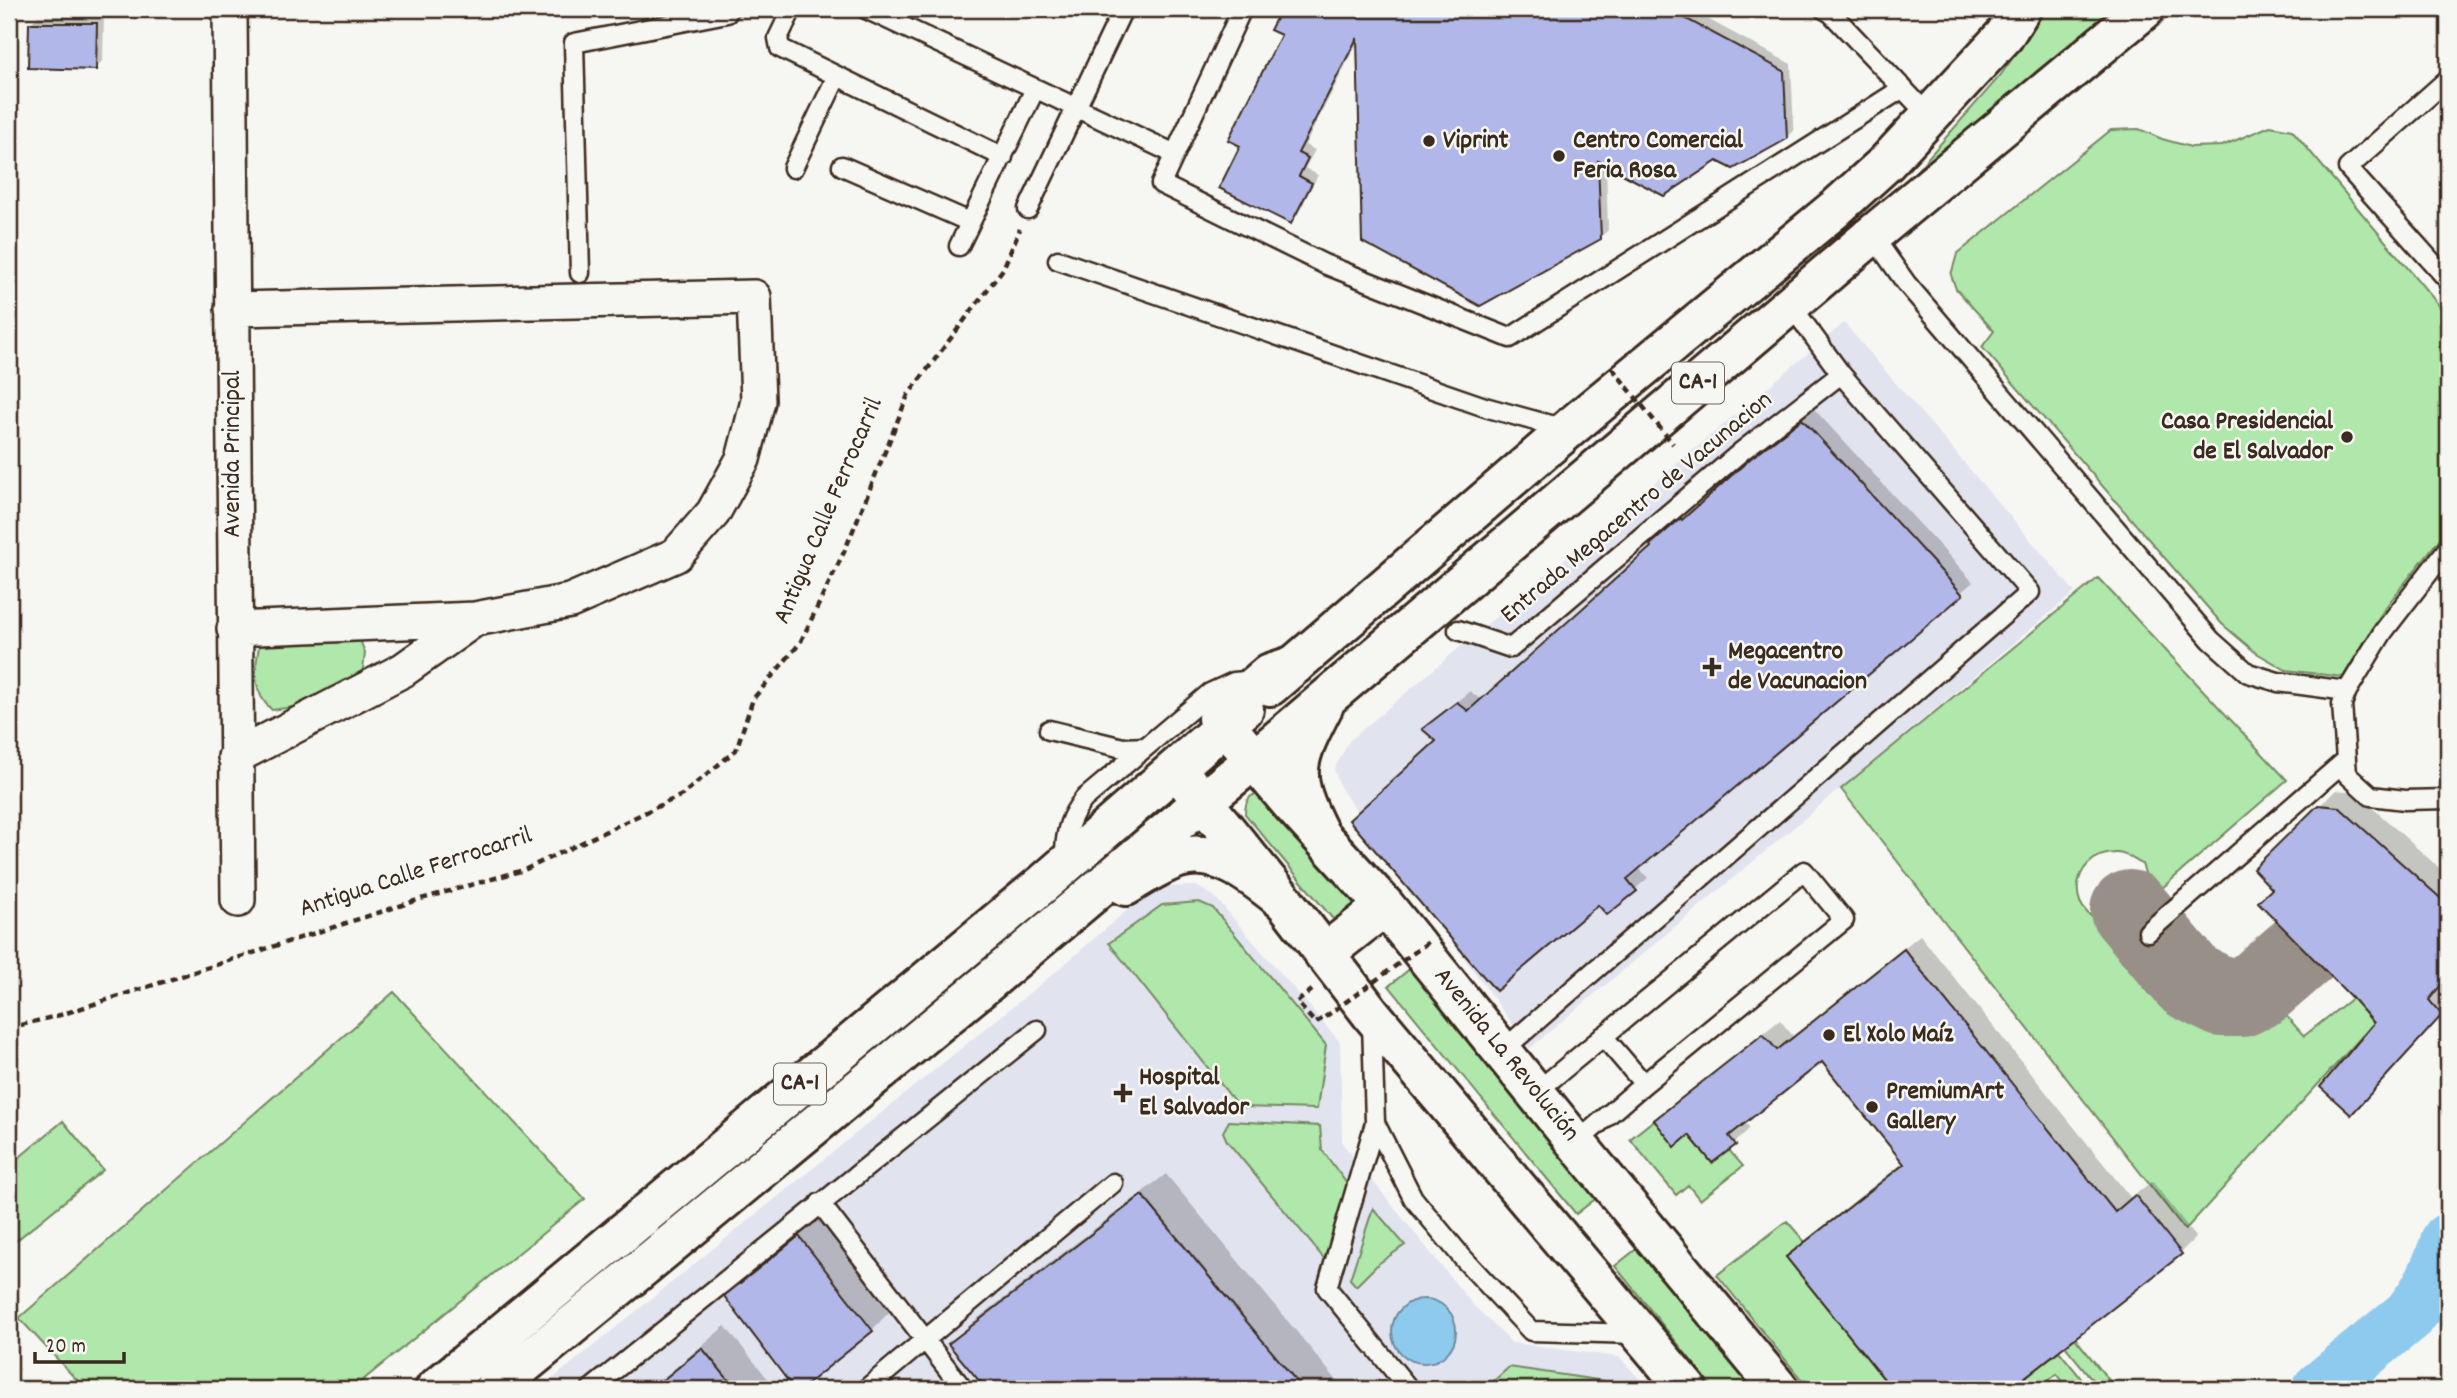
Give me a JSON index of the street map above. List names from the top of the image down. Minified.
{"streets":{"main road":["CA-1","Avenida La Revolución"],"street":["Avenida Principal"],"lane":["Entrada Megacentro de Vacunacion"],"path":["Antigua Calle Ferrocarril"]},"crossings":[["CA-1","Avenida La Revolución"]],"places":{"other":["Viprint","Centro Comercial Feria Rosa","Casa Presidencial de El Salvador","El Xolo Maíz","PremiumArt Gallery"],"health":["Megacentro de Vacunacion","Hospital El Salvador"]},"scale_bar":"20 m"}
